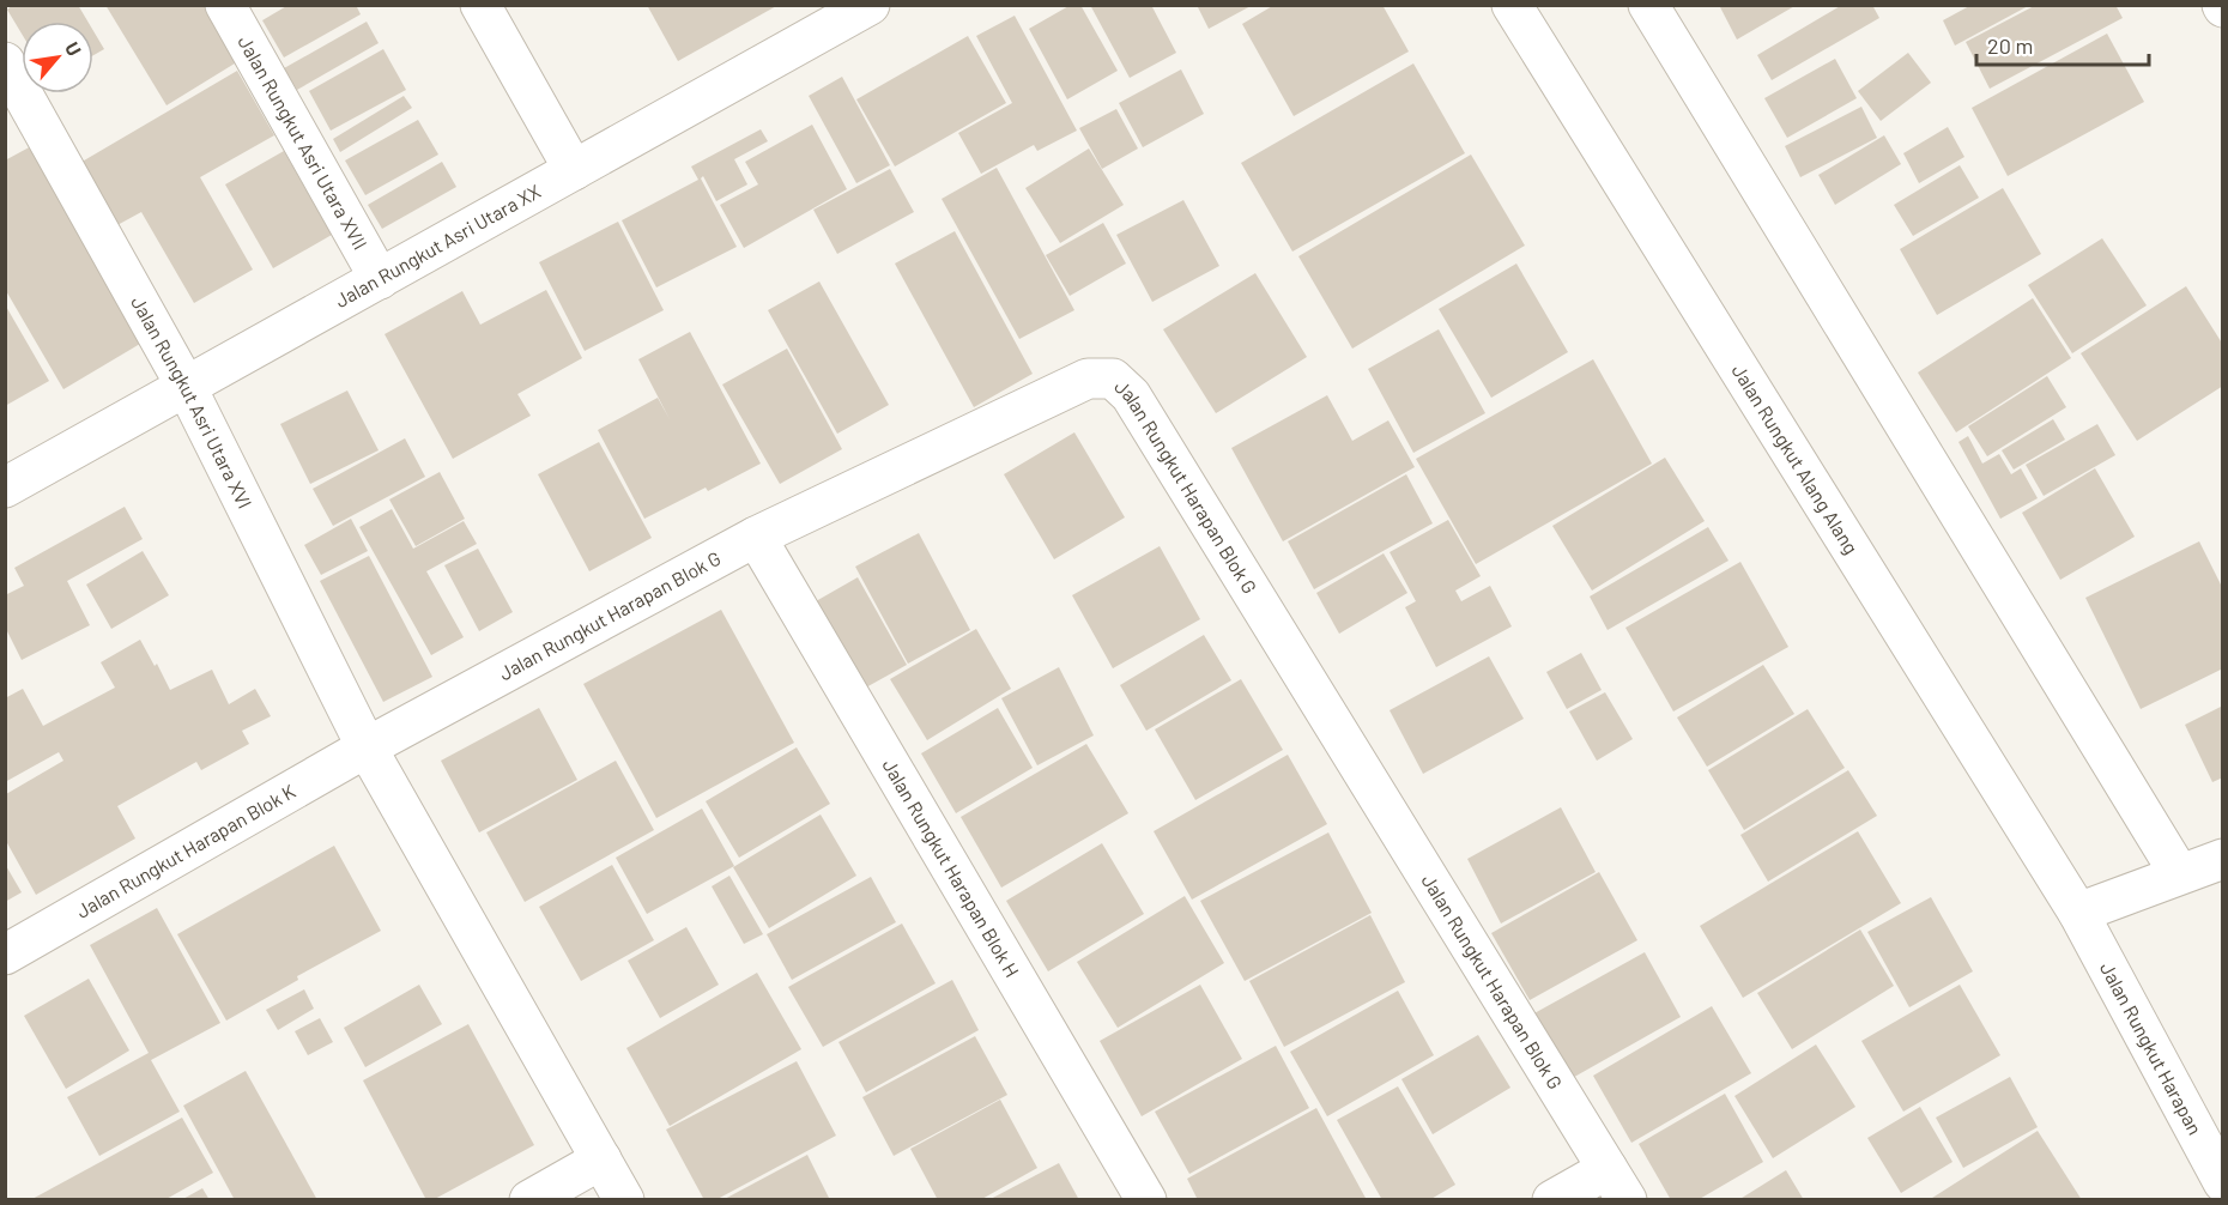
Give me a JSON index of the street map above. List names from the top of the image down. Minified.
{"streets":{"street":["Jalan Rungkut Asri Utara XVII","Jalan Rungkut Asri Utara XX","Jalan Rungkut Asri Utara XVI","Jalan Rungkut Alang Alang","Jalan Rungkut Harapan Blok G","Jalan Rungkut Harapan Blok K","Jalan Rungkut Harapan Blok H","Jalan Rungkut Harapan"]},"crossings":[["Jalan Rungkut Asri Utara XVII","Jalan Rungkut Asri Utara XX"],["Jalan Rungkut Asri Utara XX","Jalan Rungkut Asri Utara XVI"],["Jalan Rungkut Asri Utara XVI","Jalan Rungkut Harapan Blok G"],["Jalan Rungkut Asri Utara XVI","Jalan Rungkut Harapan Blok K"],["Jalan Rungkut Alang Alang","Jalan Rungkut Harapan"],["Jalan Rungkut Harapan Blok G","Jalan Rungkut Harapan Blok K"],["Jalan Rungkut Harapan Blok G","Jalan Rungkut Harapan Blok H"]],"scale_bar":"20 m","north":"top right"}
